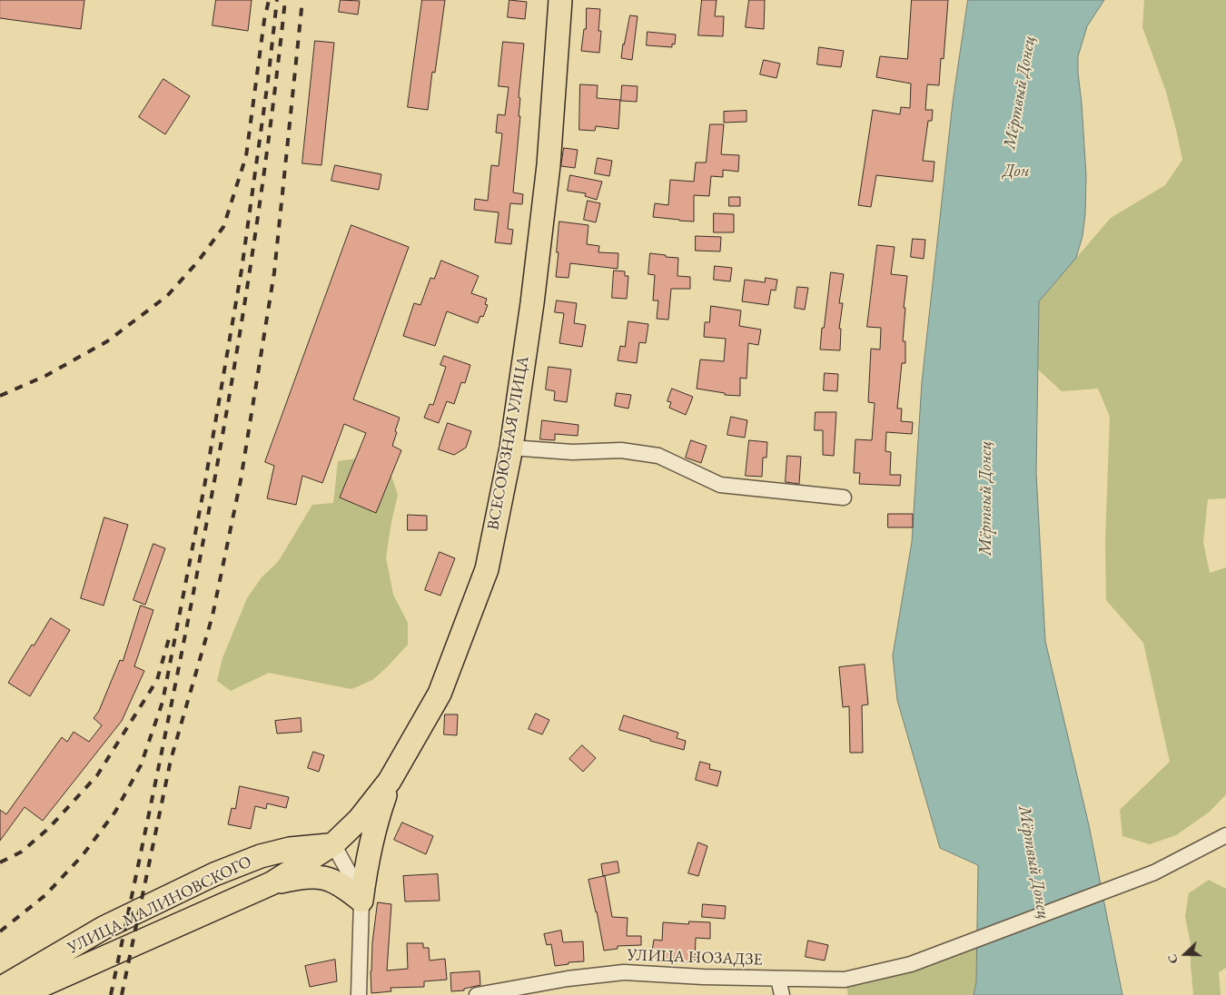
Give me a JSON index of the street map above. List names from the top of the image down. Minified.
{"streets":{"highway":["ВСЕСОЮЗНАЯ УЛИЦА","УЛИЦА МАЛИНОВСКОГО"],"street":["УЛИЦА НОЗАДЗЕ"]},"crossings":[["ВСЕСОЮЗНАЯ УЛИЦА","УЛИЦА МАЛИНОВСКОГО"]],"water":["Мёртвый Донец","Дон"],"north":"left"}
